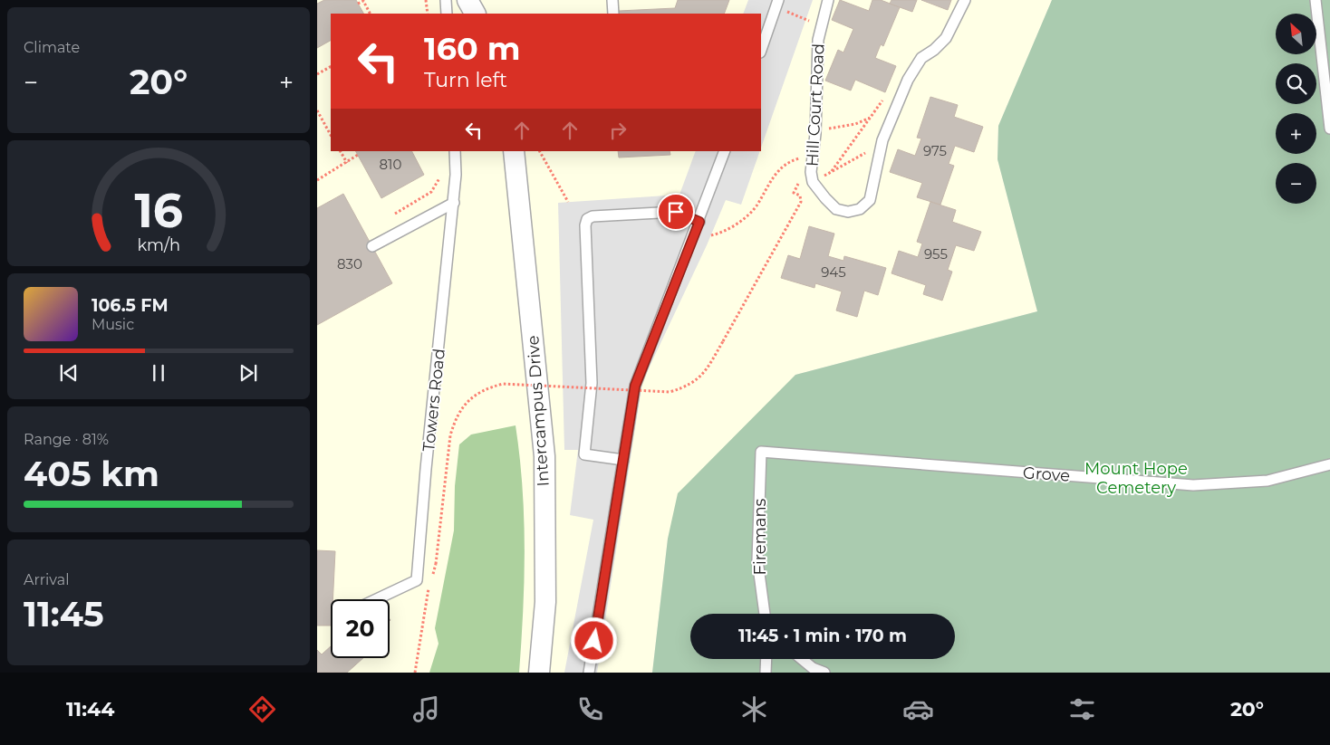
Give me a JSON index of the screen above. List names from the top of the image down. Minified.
{"streets":{"street":["Intercampus Drive"],"lane":["Hill Court Road","Towers Road","Grove","Firemans"]},"crossings":[["Grove","Firemans"]],"parks":["Mount Hope Cemetery"],"house_numbers":["975","810","955","830","945"],"north":"top left","page":{"tile":["Climate",["Range · 81%","405 km"],["Arrival","11:45"]],"map_buttons":["+","−"],"turn":["160 m","Turn left"],"heat":["−","20°","+"],"song":["106.5 FM","Music"],"limit":"20","trip":"11:45 · 1 min · 170 m","tabs":["11:44","20°"],"gauge":["16","km/h"]}}
